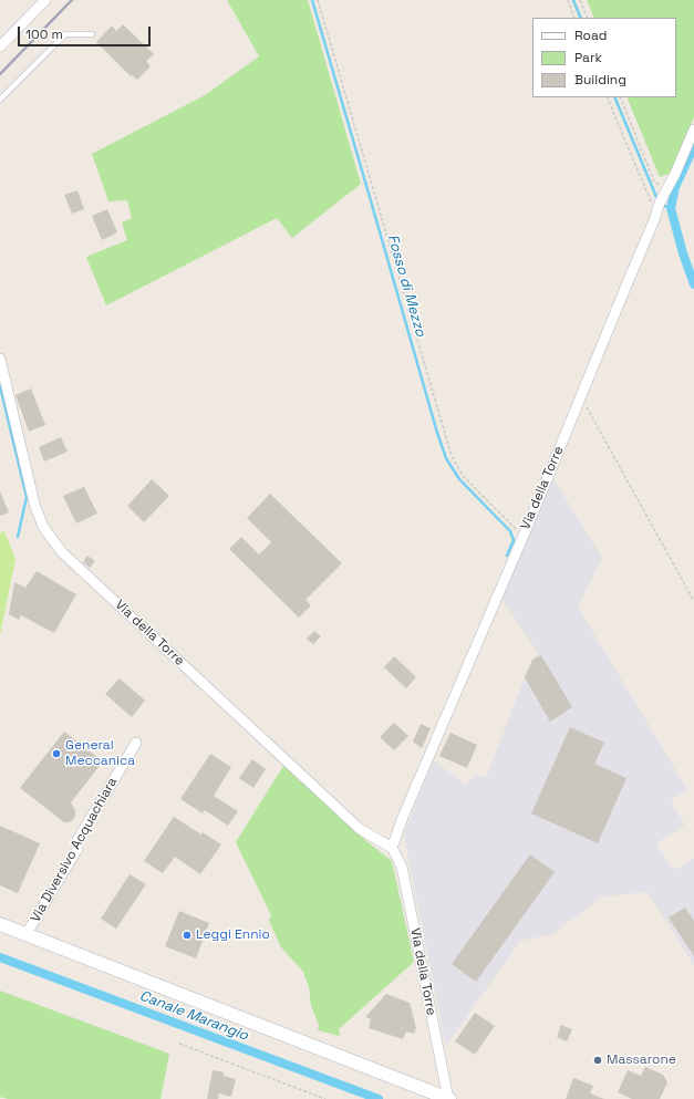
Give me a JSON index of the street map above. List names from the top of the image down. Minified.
{"streets":{"main road":["Via Diversivo Acquachiara"],"street":["Via della Torre"]},"crossings":[["Via della Torre","Via Diversivo Acquachiara"]],"water":["Fosso di Mezzo","Canale Marangio"],"places":["General Meccanica","Leggi Ennio","Massarone"],"legend":["Road","Park","Building"],"scale_bar":"100 m"}
